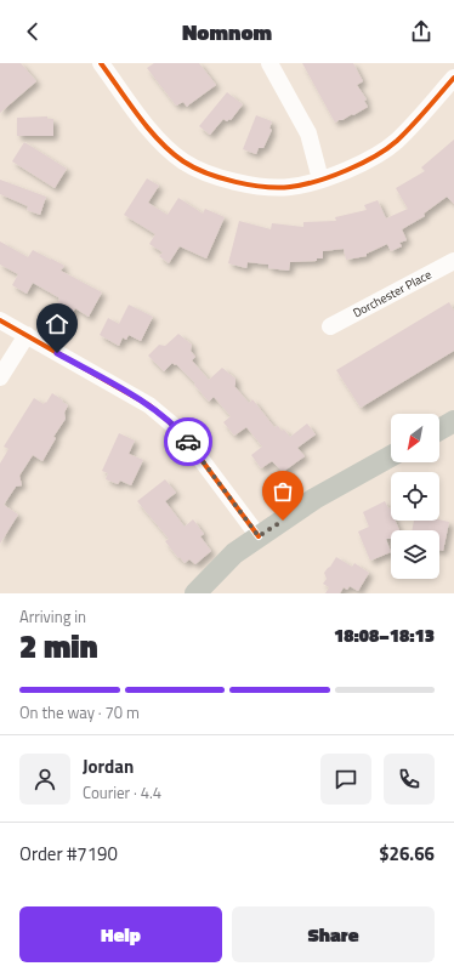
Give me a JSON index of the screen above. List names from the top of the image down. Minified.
{"streets":{"street":["Dorchester Place"]},"north":"bottom left","page":{"header":"Nomnom","heading":["2 min","Arriving in","18:08–18:13"],"panel":["Jordan","Courier · 4.4","Order #7190","$26.66"],"bar":"On the way · 70 m","buttons":["Help","Share"]}}
